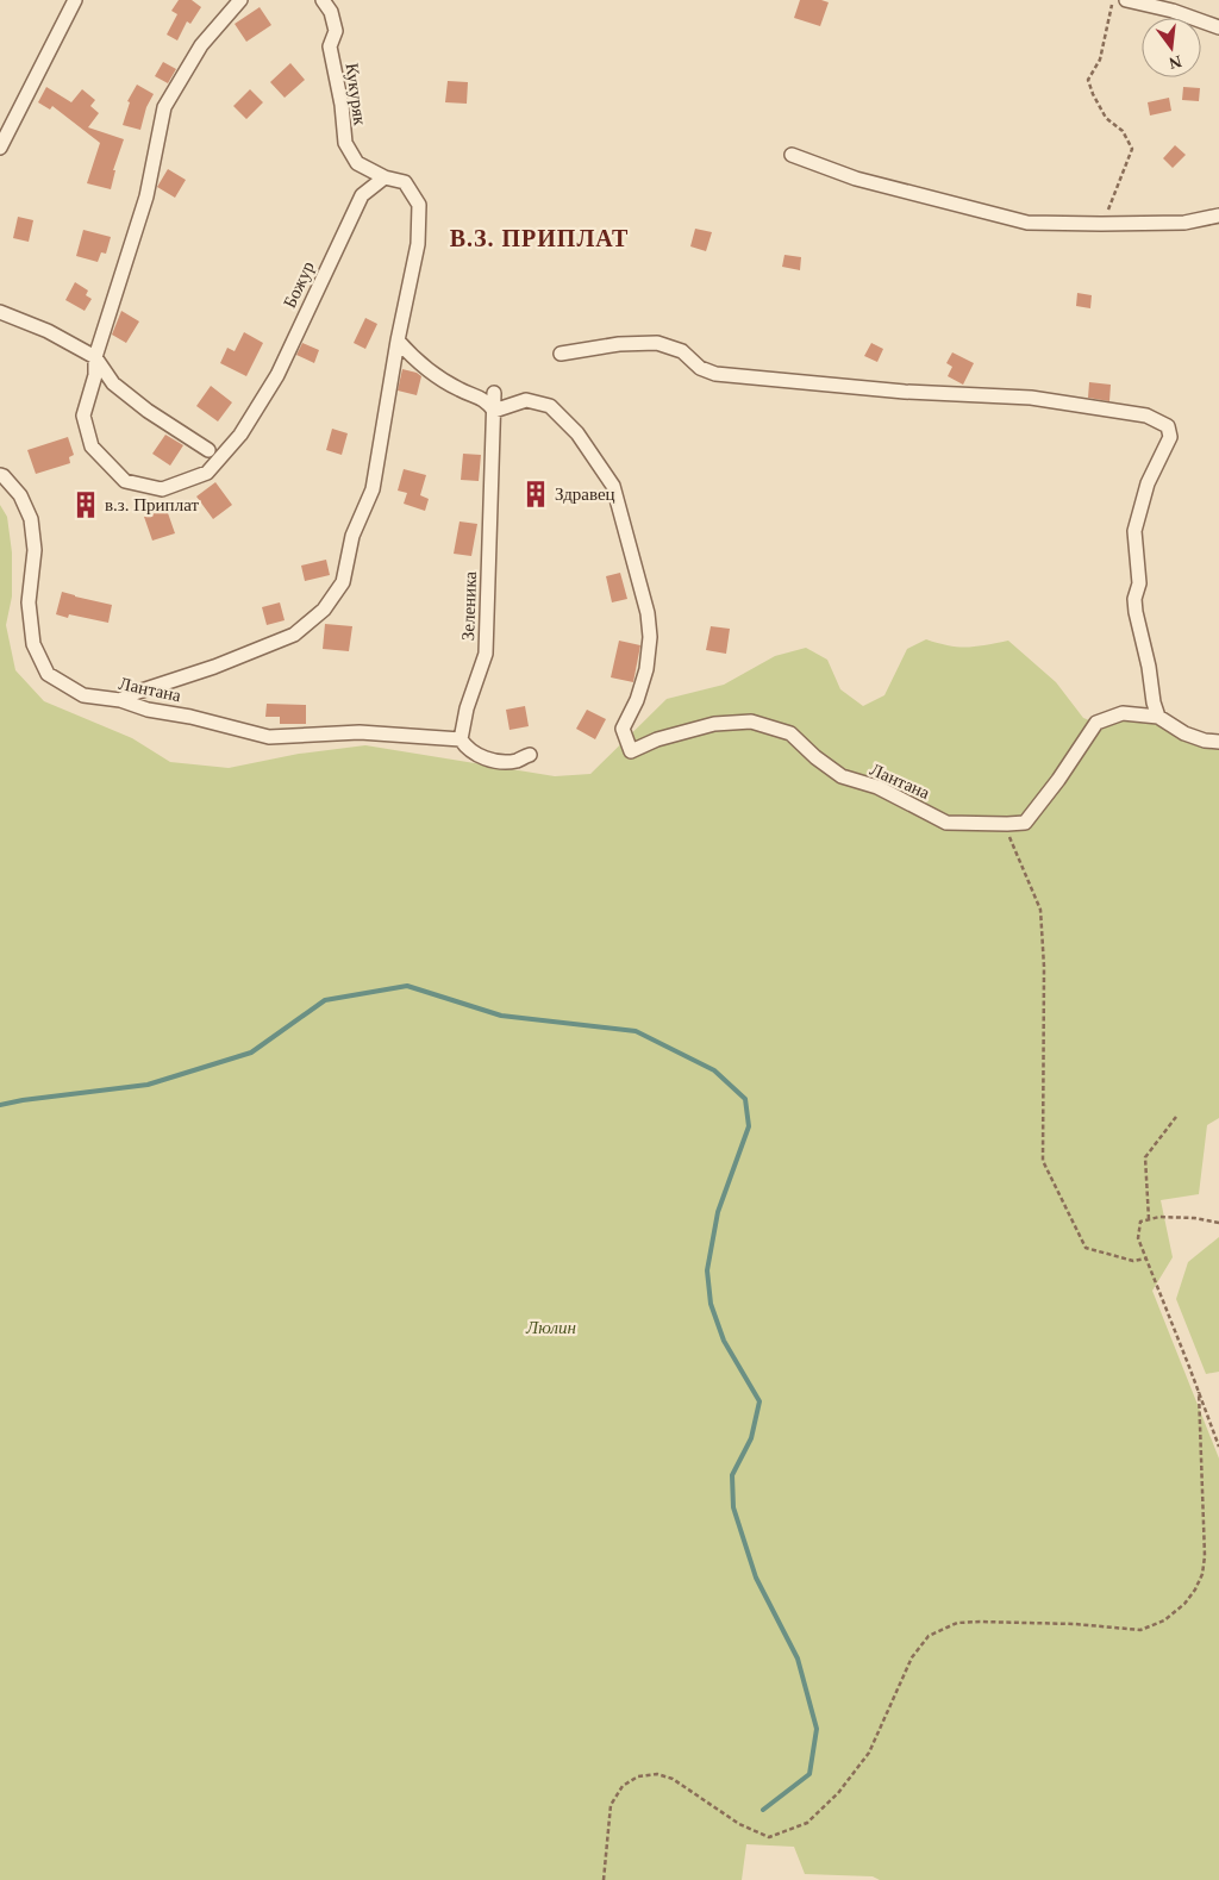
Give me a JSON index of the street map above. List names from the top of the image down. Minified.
{"streets":{"street":["Кукуряк","Божур","Зеленика","Лантана"]},"crossings":[["Кукуряк","Божур"],["Зеленика","Лантана"]],"districts":["В.З. ПРИПЛАТ"],"parks":["Люлин"],"places":{"building":["Здравец","в.з. Приплат"]},"north":"bottom"}
